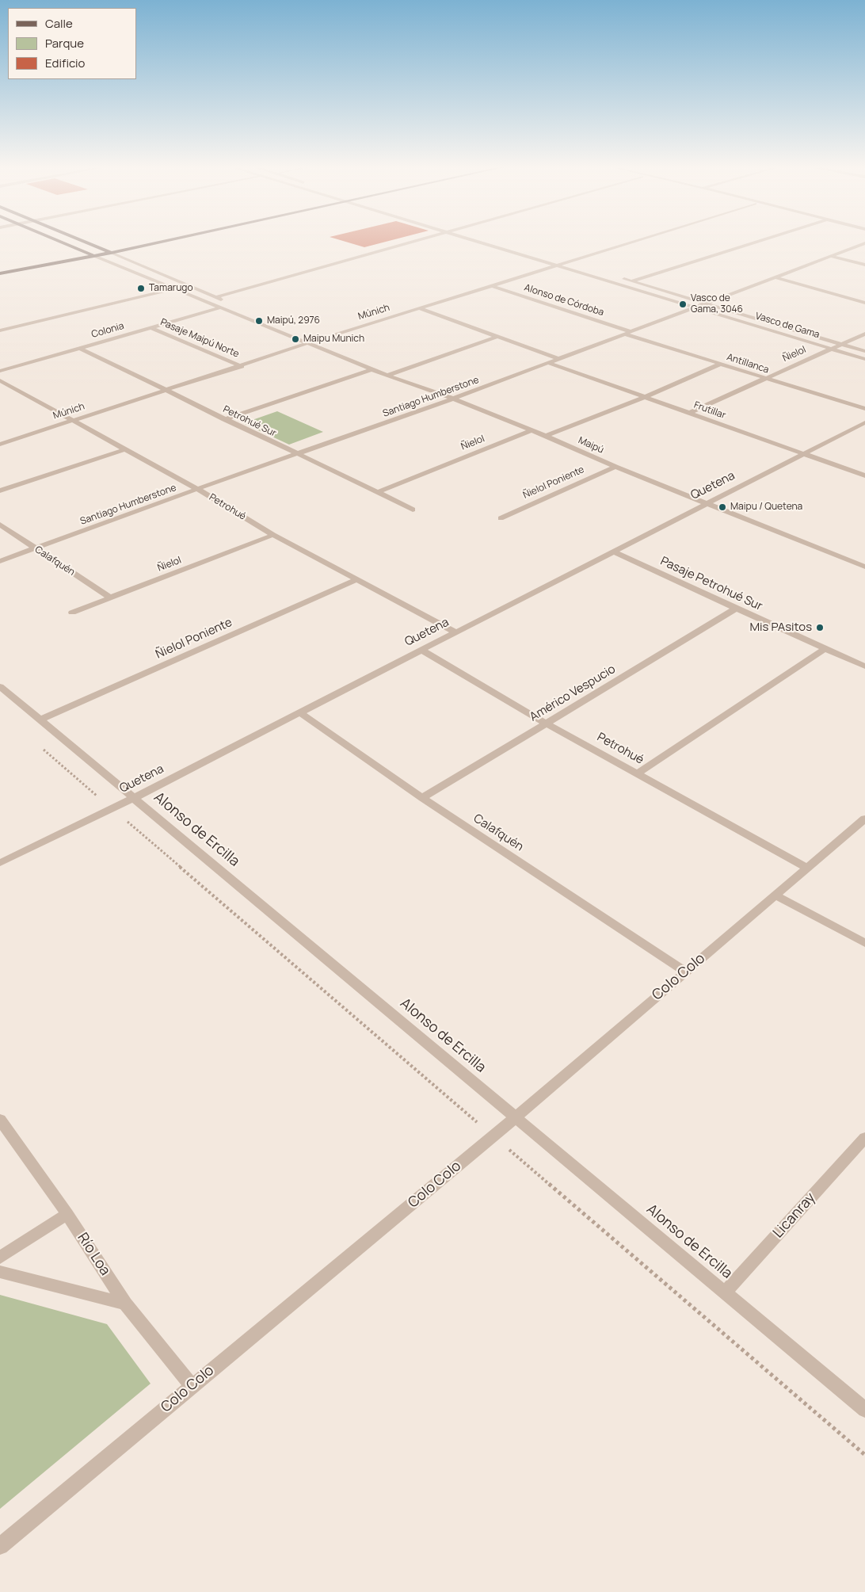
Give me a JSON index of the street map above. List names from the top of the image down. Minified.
{"streets":{"street":["Alonso de Córdoba","Múnich","Vasco de Gama","Colonia","Pasaje Maipú Norte","Ñielol","Antillanca","Santiago Humberstone","Frutillar","Petrohué Sur","Maipú","Ñielol Poniente","Quetena","Petrohué","Calafquén","Pasaje Petrohué Sur","Américo Vespucio","Alonso de Ercilla","Colo Colo","Licanray","Río Loa"]},"crossings":[["Alonso de Córdoba","Múnich"],["Alonso de Córdoba","Santiago Humberstone"],["Múnich","Vasco de Gama"],["Múnich","Pasaje Maipú Norte"],["Múnich","Petrohué Sur"],["Múnich","Maipú"],["Múnich","Petrohué"],["Vasco de Gama","Ñielol"],["Vasco de Gama","Santiago Humberstone"],["Colonia","Pasaje Maipú Norte"],["Colonia","Petrohué Sur"],["Ñielol","Antillanca"],["Ñielol","Frutillar"],["Ñielol","Petrohué Sur"],["Ñielol","Maipú"],["Ñielol","Petrohué"],["Ñielol","Calafquén"],["Antillanca","Santiago Humberstone"],["Santiago Humberstone","Frutillar"],["Santiago Humberstone","Petrohué Sur"],["Santiago Humberstone","Maipú"],["Santiago Humberstone","Petrohué"],["Santiago Humberstone","Calafquén"],["Frutillar","Quetena"],["Maipú","Ñielol Poniente"],["Maipú","Quetena"],["Ñielol Poniente","Petrohué"],["Ñielol Poniente","Alonso de Ercilla"],["Quetena","Petrohué"],["Quetena","Calafquén"],["Quetena","Pasaje Petrohué Sur"],["Quetena","Alonso de Ercilla"],["Petrohué","Américo Vespucio"],["Petrohué","Colo Colo"],["Calafquén","Américo Vespucio"],["Calafquén","Colo Colo"],["Pasaje Petrohué Sur","Américo Vespucio"],["Alonso de Ercilla","Colo Colo"],["Alonso de Ercilla","Licanray"],["Colo Colo","Río Loa"]],"places":["Tamarugo","Vasco de Gama, 3046","Maipú, 2976","Maipu Munich","Maipu / Quetena","Mis PAsitos"],"legend":["Calle","Parque","Edificio"]}
